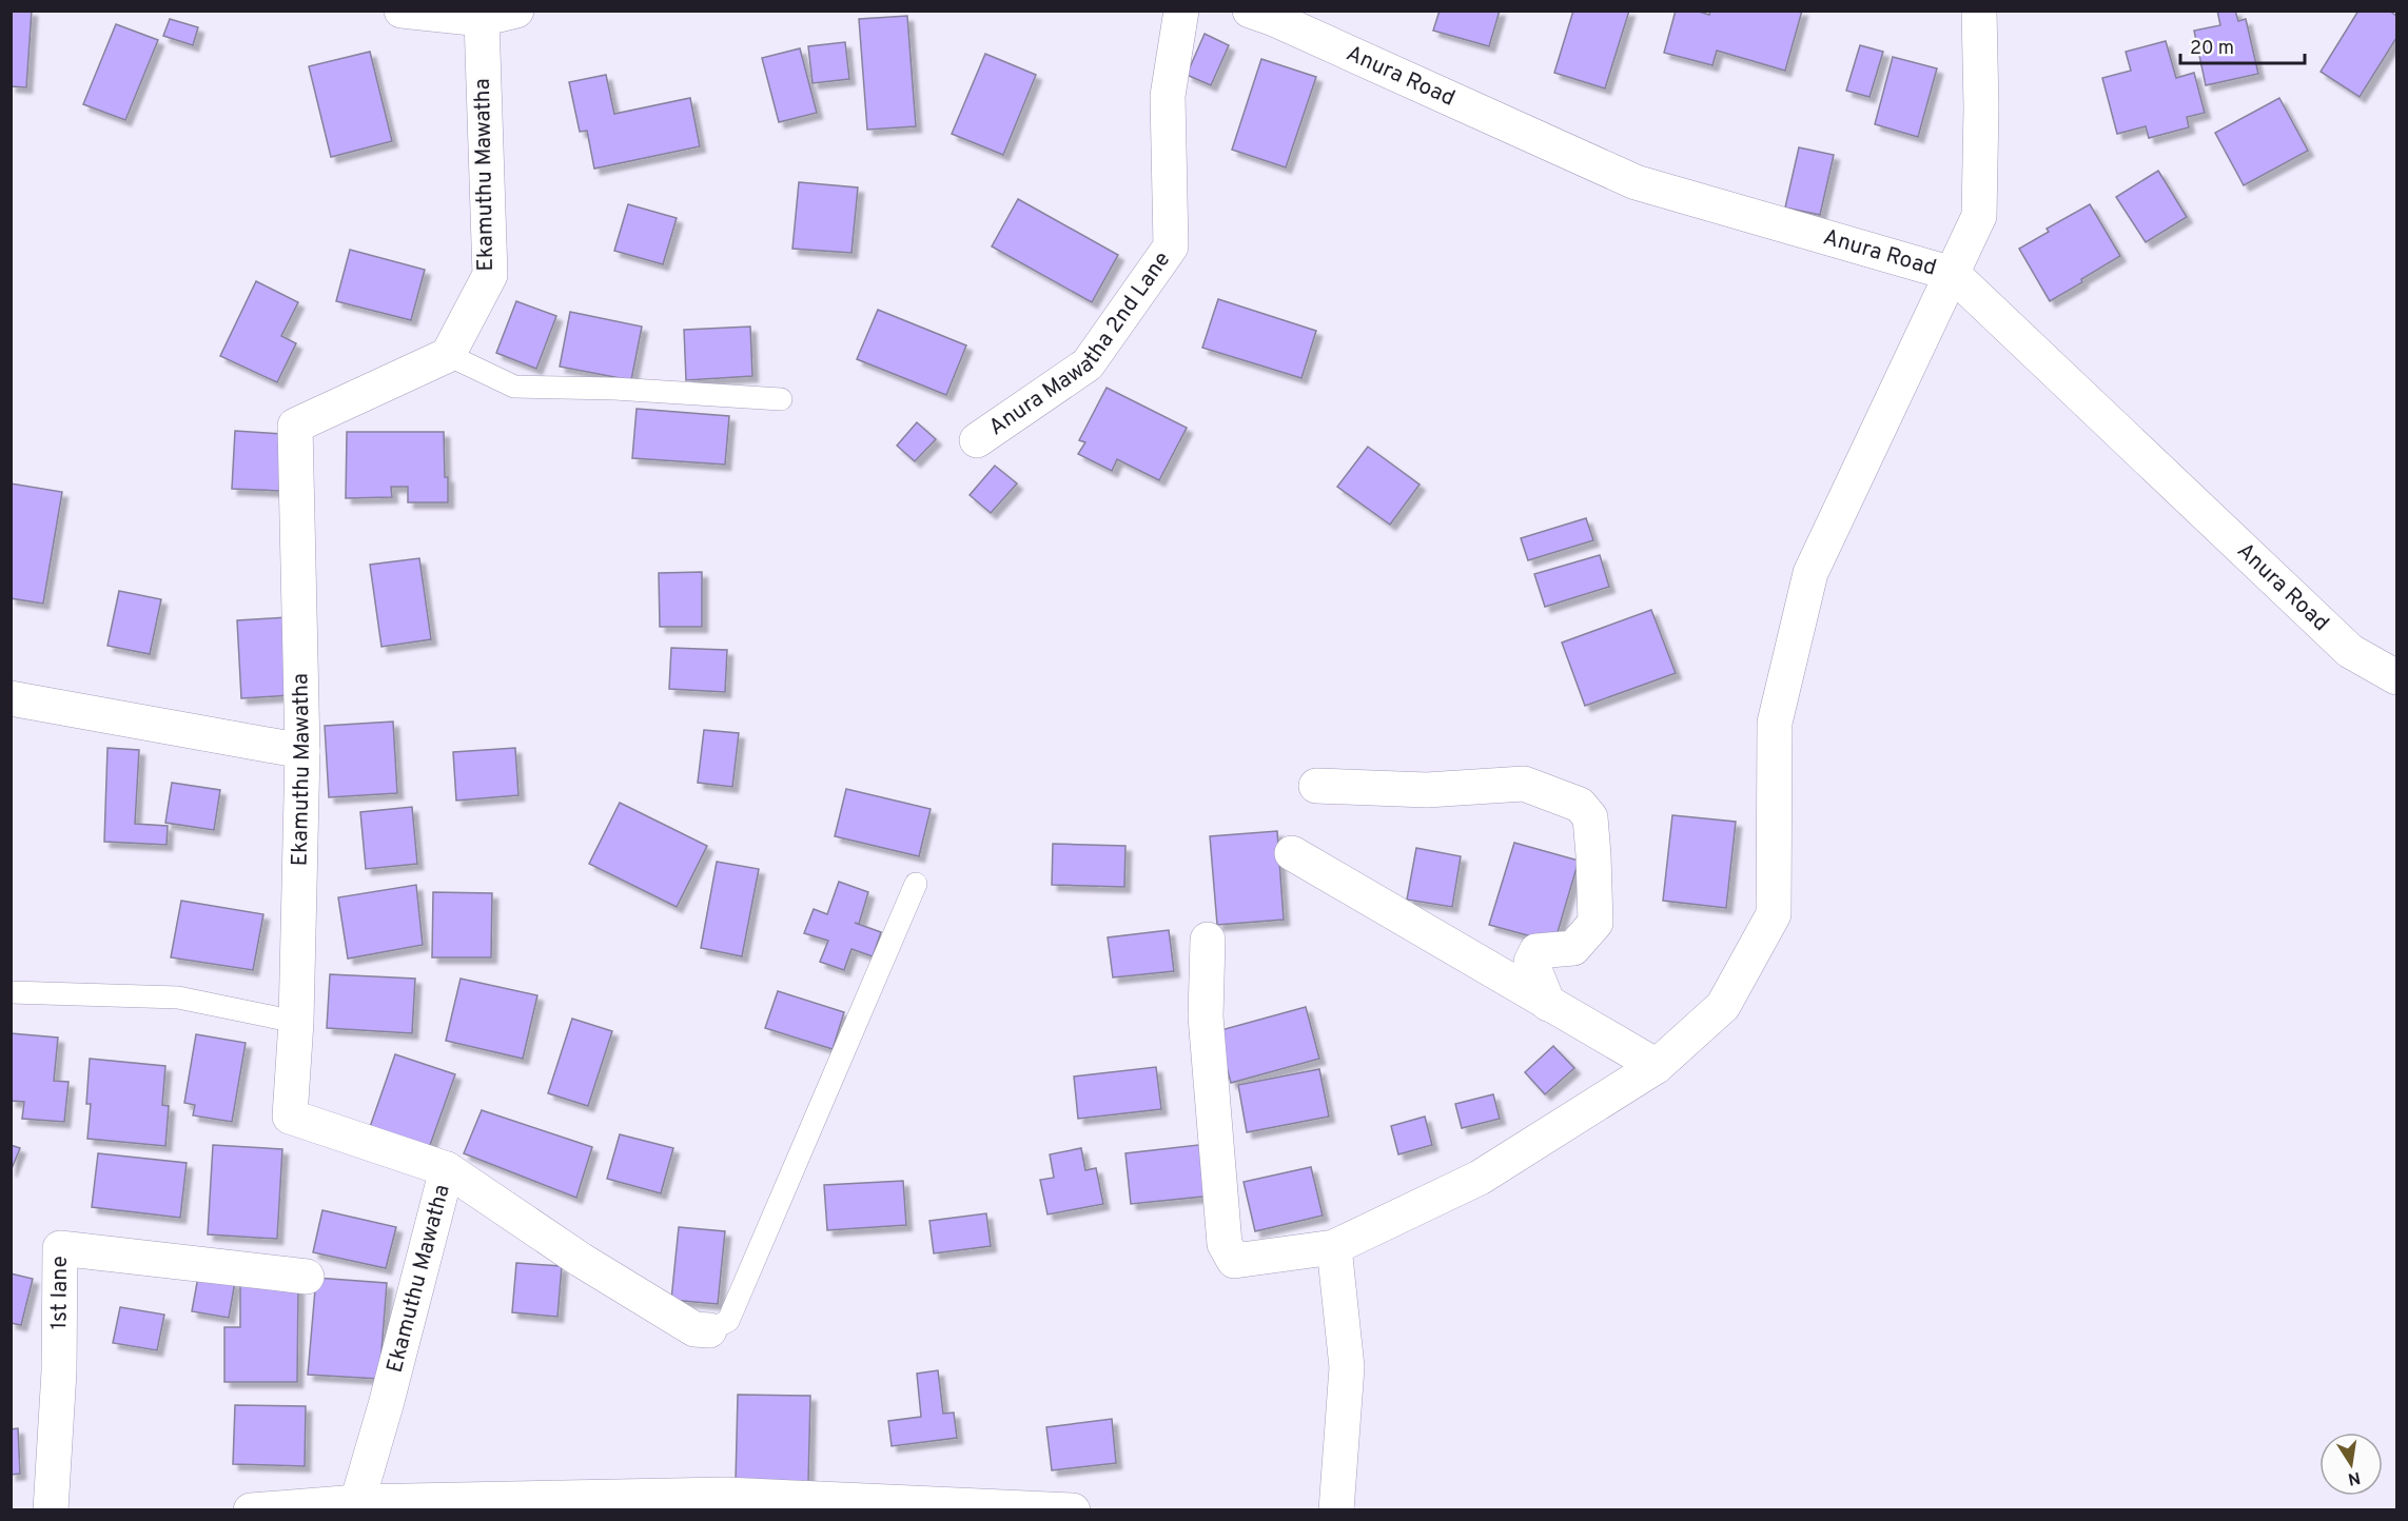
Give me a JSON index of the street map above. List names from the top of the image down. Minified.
{"streets":{"street":["Anura Road","Ekamuthu Mawatha","Anura Mawatha 2nd Lane","1st lane"]},"scale_bar":"20 m","north":"bottom"}
